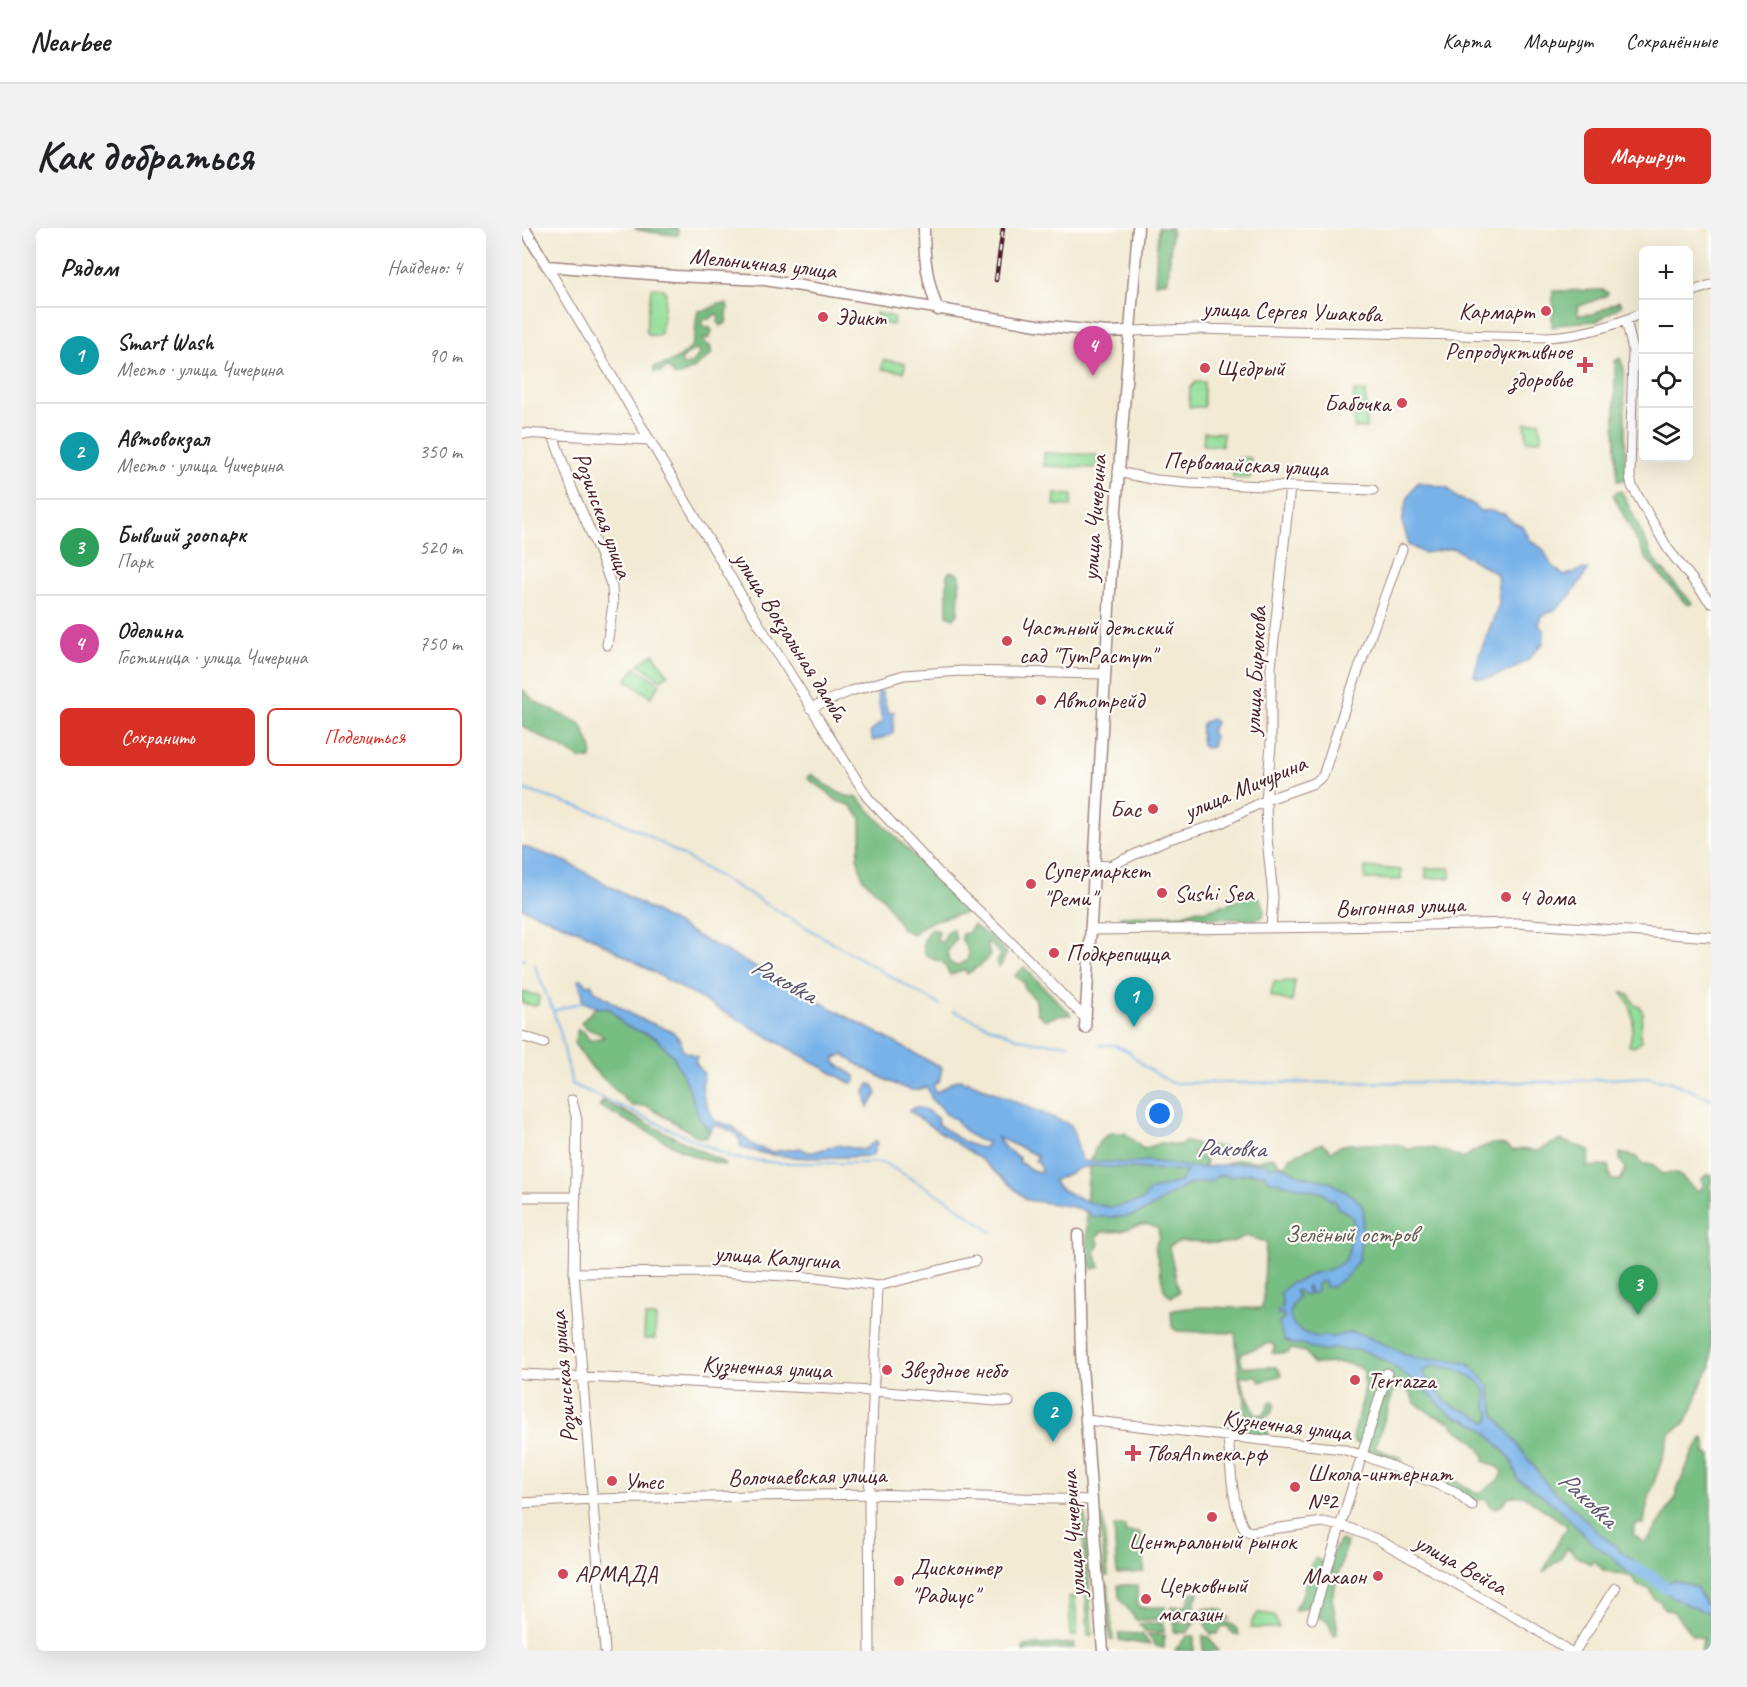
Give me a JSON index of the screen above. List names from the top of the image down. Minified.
{"streets":{"main road":["Мельничная улица","улица Сергея Ушакова","улица Чичерина","улица Вокзальная дамба"],"street":["Первомайская улица","Розинская улица","улица Бирюкова","улица Мичурина","Выгонная улица","улица Калугина","Кузнечная улица","Волочаевская улица","улица Вейса"]},"crossings":[["Мельничная улица","улица Сергея Ушакова"],["Мельничная улица","улица Вокзальная дамба"],["улица Сергея Ушакова","улица Чичерина"],["Первомайская улица","улица Чичерина"],["Первомайская улица","улица Бирюкова"],["Розинская улица","улица Калугина"],["Розинская улица","Кузнечная улица"],["Розинская улица","Волочаевская улица"],["улица Чичерина","улица Вокзальная дамба"],["улица Чичерина","улица Мичурина"],["улица Чичерина","Выгонная улица"],["улица Чичерина","Кузнечная улица"],["улица Чичерина","Волочаевская улица"],["улица Бирюкова","улица Мичурина"],["улица Бирюкова","Выгонная улица"],["Кузнечная улица","улица Вейса"]],"water":["Раковка"],"parks":["Зелёный остров"],"places":{"other":["Кармарт","Эдикт","Щедрый","Бабочка","Частный детский сад \"ТутРастут\"","Автотрейд","Бас","Супермаркет \"Реми\"","Sushi Sea","4 дома","Подкрепицца","Звездное небо","Terrazza","Утес","Школа-интернат №2","Центральный рынок","АРМАДА","Махаон","Дисконтер \"Радиус\"","Церковный магазин"],"health":["Репродуктивное здоровье","ТвояАптека.рф"]},"page":{"header":"Nearbee","nav":["Карта","Маршрут","Сохранённые"],"buttons":["Маршрут",["Сохранить","Поделиться"]],"title":"Как добраться","heading":["Рядом","Найдено: 4"],"map_buttons":["+","−"],"list":[{"mark":"1","name":"Smart Wash","note":"Место · улица Чичерина","value":"90 m"},{"mark":"2","name":"Автовокзал","note":"Место · улица Чичерина","value":"350 m"},{"mark":"3","name":"Бывший зоопарк","note":"Парк","value":"520 m"},{"mark":"4","name":"Оделина","note":"Гостиница · улица Чичерина","value":"750 m"}],"pins":["4","1","3","2"]}}
